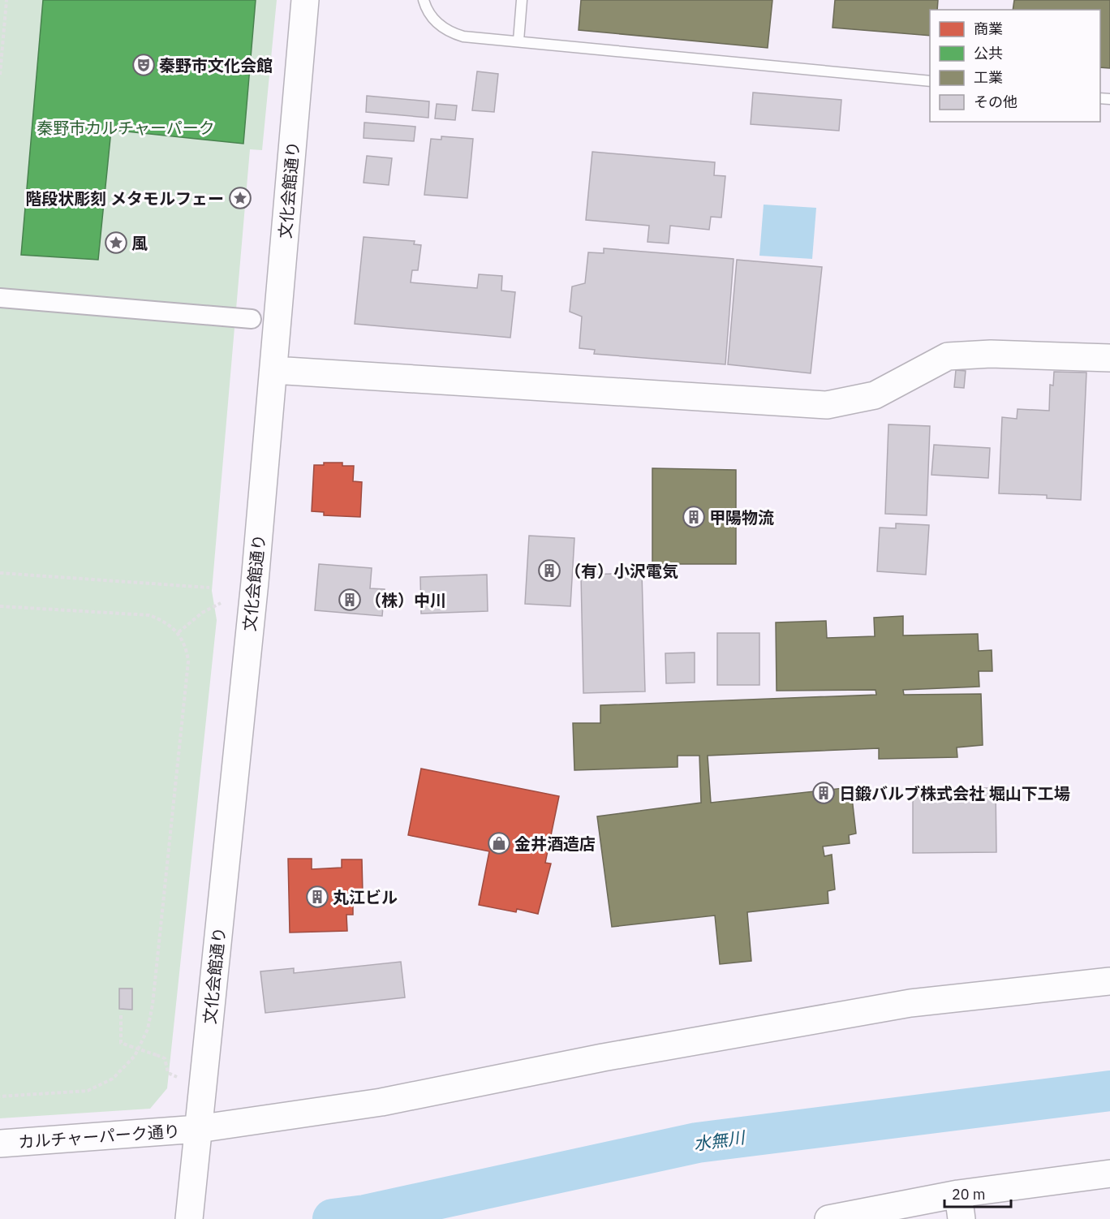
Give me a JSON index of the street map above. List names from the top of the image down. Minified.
{"streets":{"street":["文化会館通り","カルチャーパーク通り"]},"crossings":[["文化会館通り","カルチャーパーク通り"]],"water":["水無川"],"parks":["秦野市カルチャーパーク"],"places":{"theatre":["秦野市文化会館"],"place":["階段状彫刻 メタモルフェー","風"],"building":["甲陽物流","（有）小沢電気","（株）中川","日鍛バルブ株式会社 堀山下工場","丸江ビル"],"shop":["金井酒造店"]},"legend":["商業","公共","工業","その他"],"scale_bar":"20 m"}
